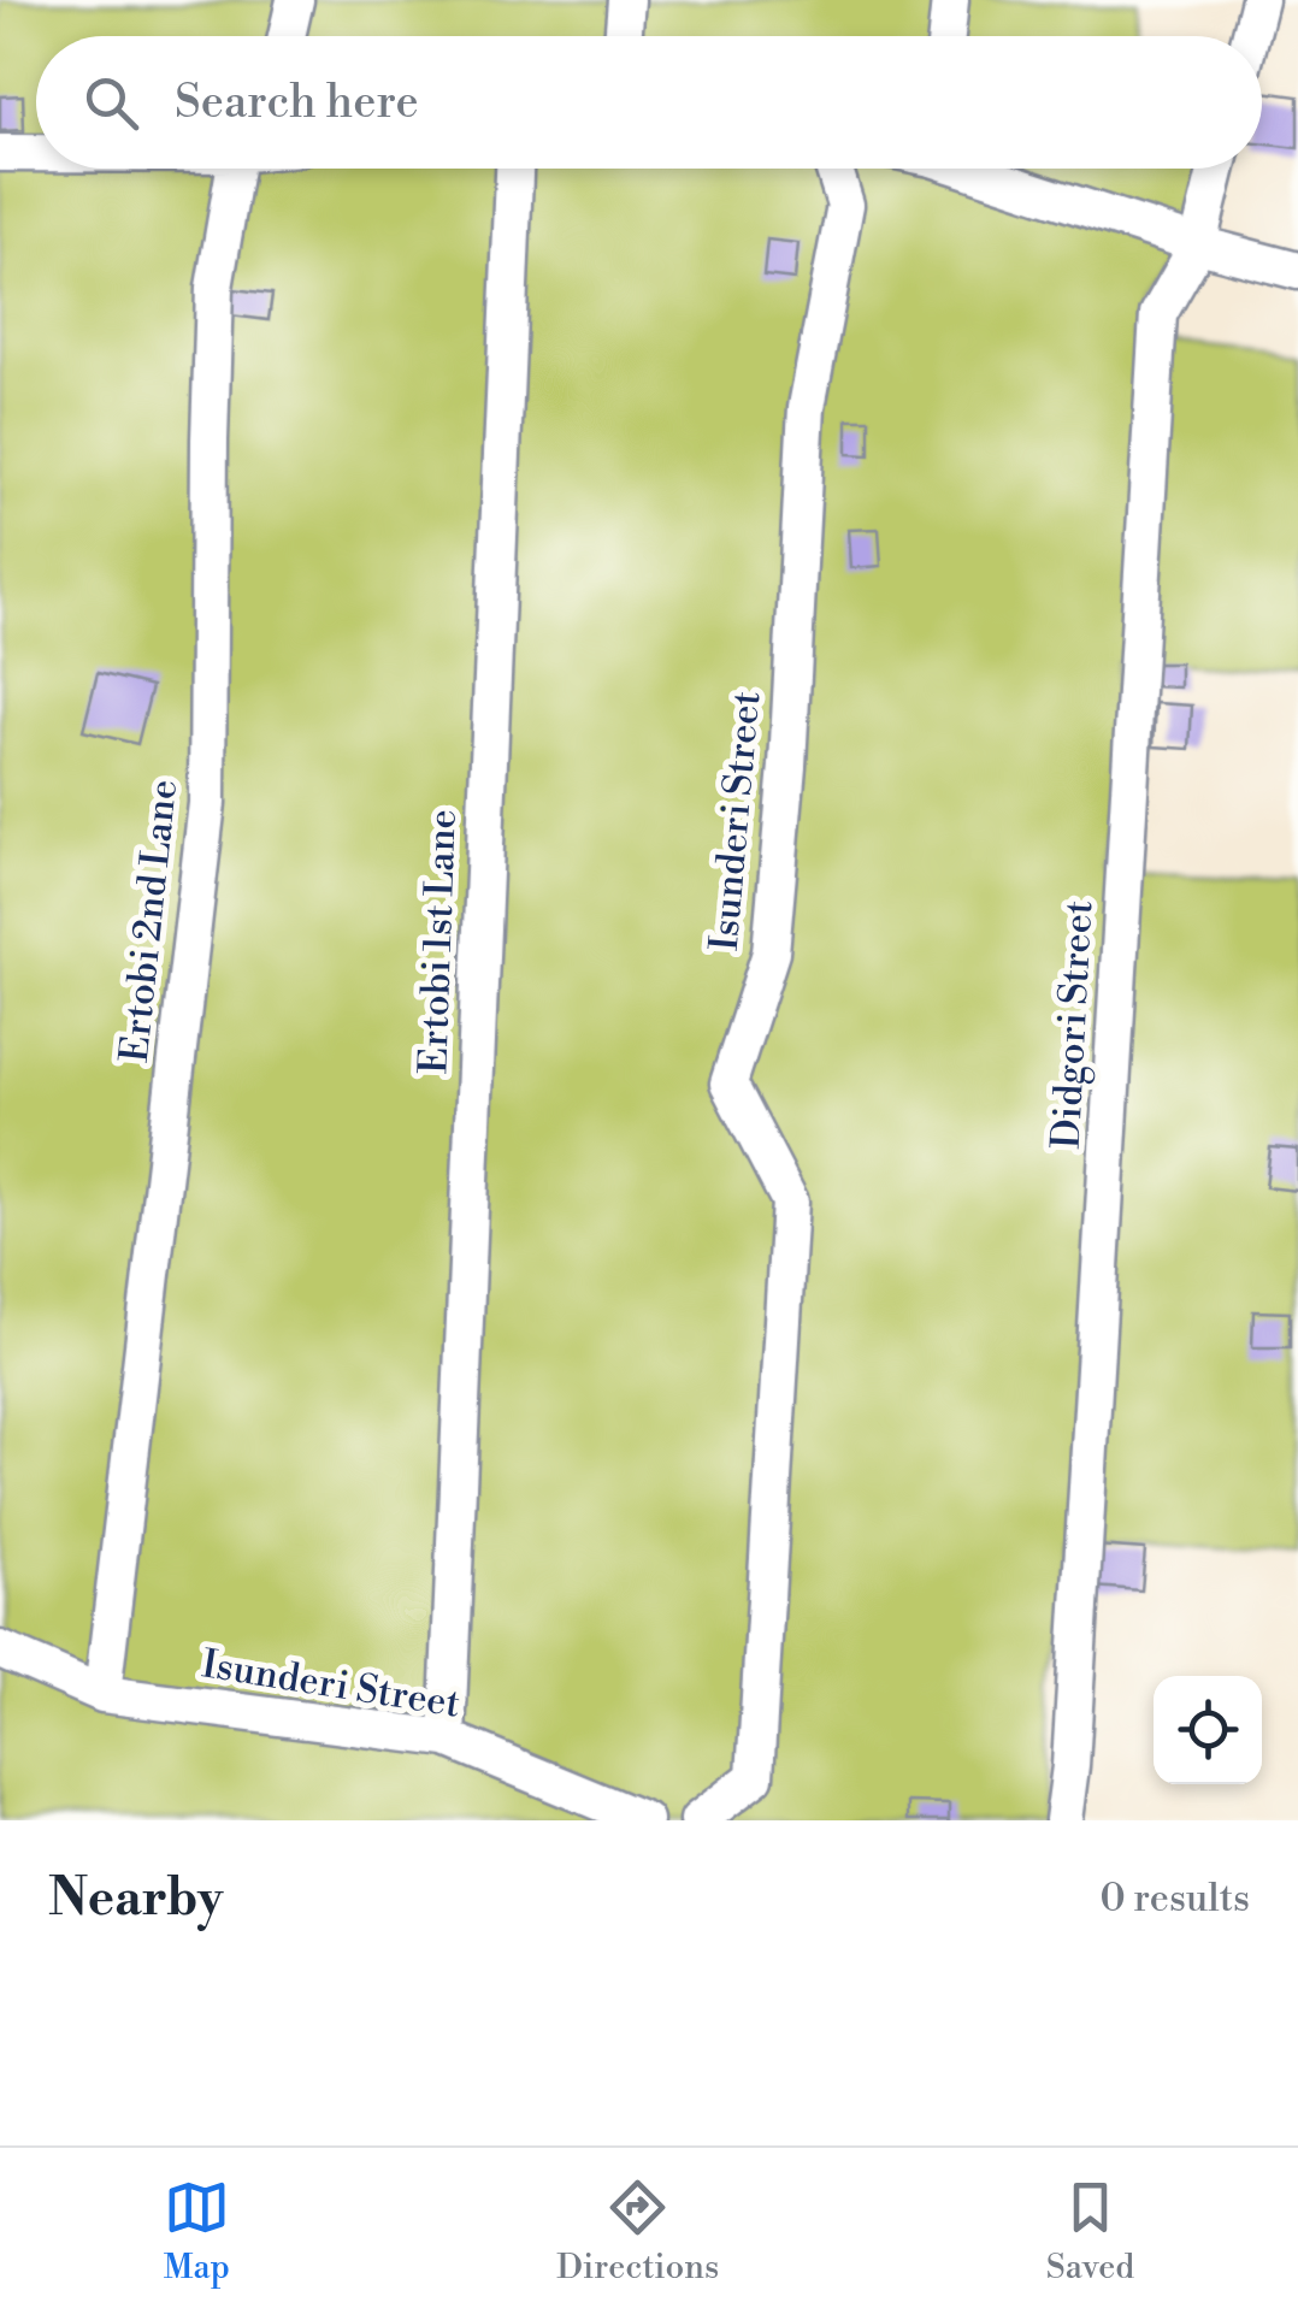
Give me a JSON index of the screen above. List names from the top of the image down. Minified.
{"streets":{"street":["Isunderi Street","Ertobi 2nd Lane","Ertobi 1st Lane","Didgori Street"]},"crossings":[["Isunderi Street","Ertobi 2nd Lane"],["Isunderi Street","Ertobi 1st Lane"]],"page":{"search":"Search here","heading":["Nearby","0 results"],"nav":["Map","Directions","Saved"]}}
